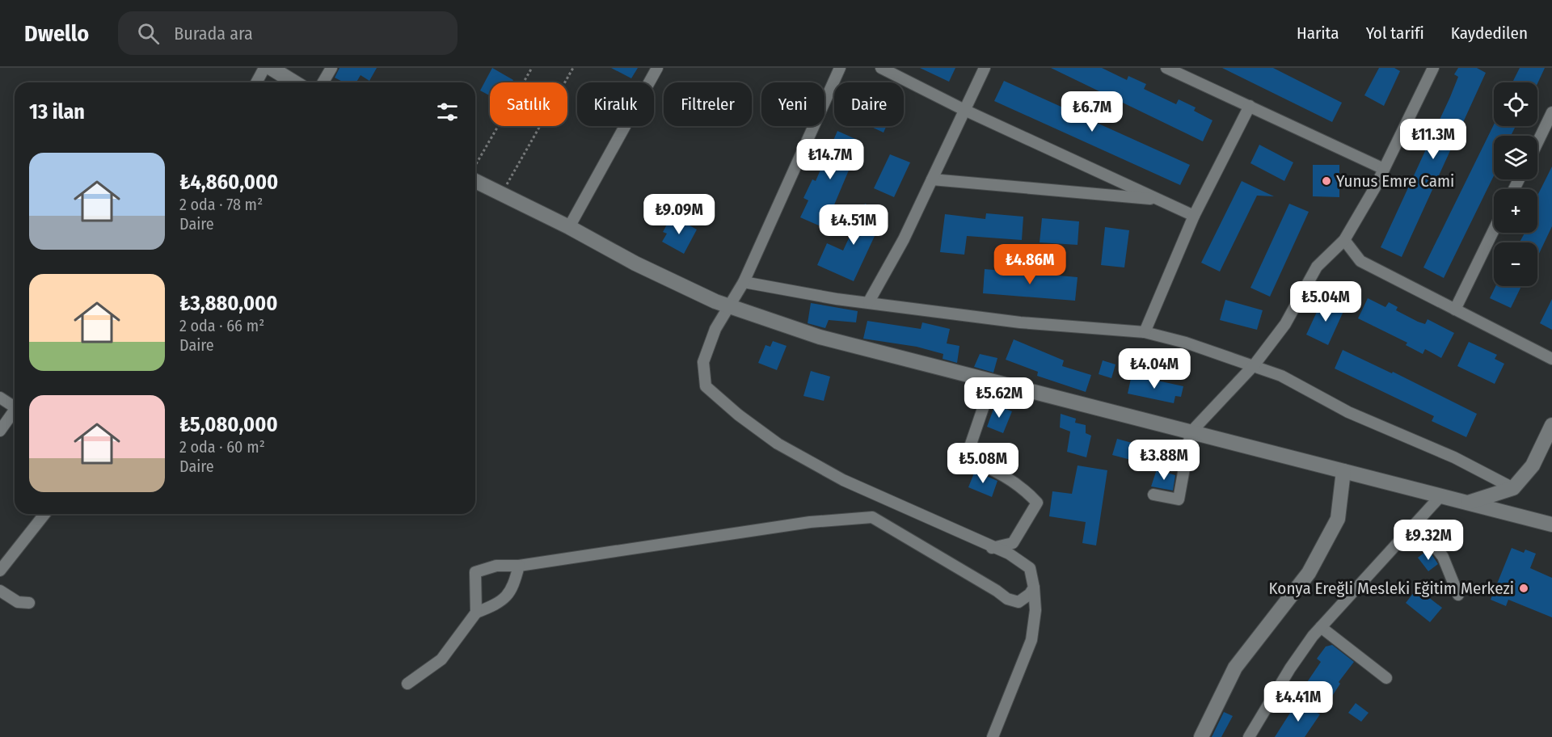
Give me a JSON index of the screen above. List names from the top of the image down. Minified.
{"places":["Yunus Emre Cami","Konya Ereğli Mesleki Eğitim Merkezi"],"page":{"header":"Dwello","search":"Burada ara","nav":["Harita","Yol tarifi","Kaydedilen"],"map_buttons":["+","−"],"chip":["Satılık","Kiralık","Filtreler","Yeni","Daire"],"heading":"13 ilan","price":["₺6.7M","₺11.3M","₺14.7M","₺9.09M","₺4.51M","₺4.86M","₺5.04M","₺4.04M","₺5.62M","₺3.88M","₺5.08M","₺9.32M","₺4.41M"],"list":[{"name":"₺4,860,000","note":"2 oda · 78 m² · Daire"},{"name":"₺3,880,000","note":"2 oda · 66 m² · Daire"},{"name":"₺5,080,000","note":"2 oda · 60 m² · Daire"}]}}
